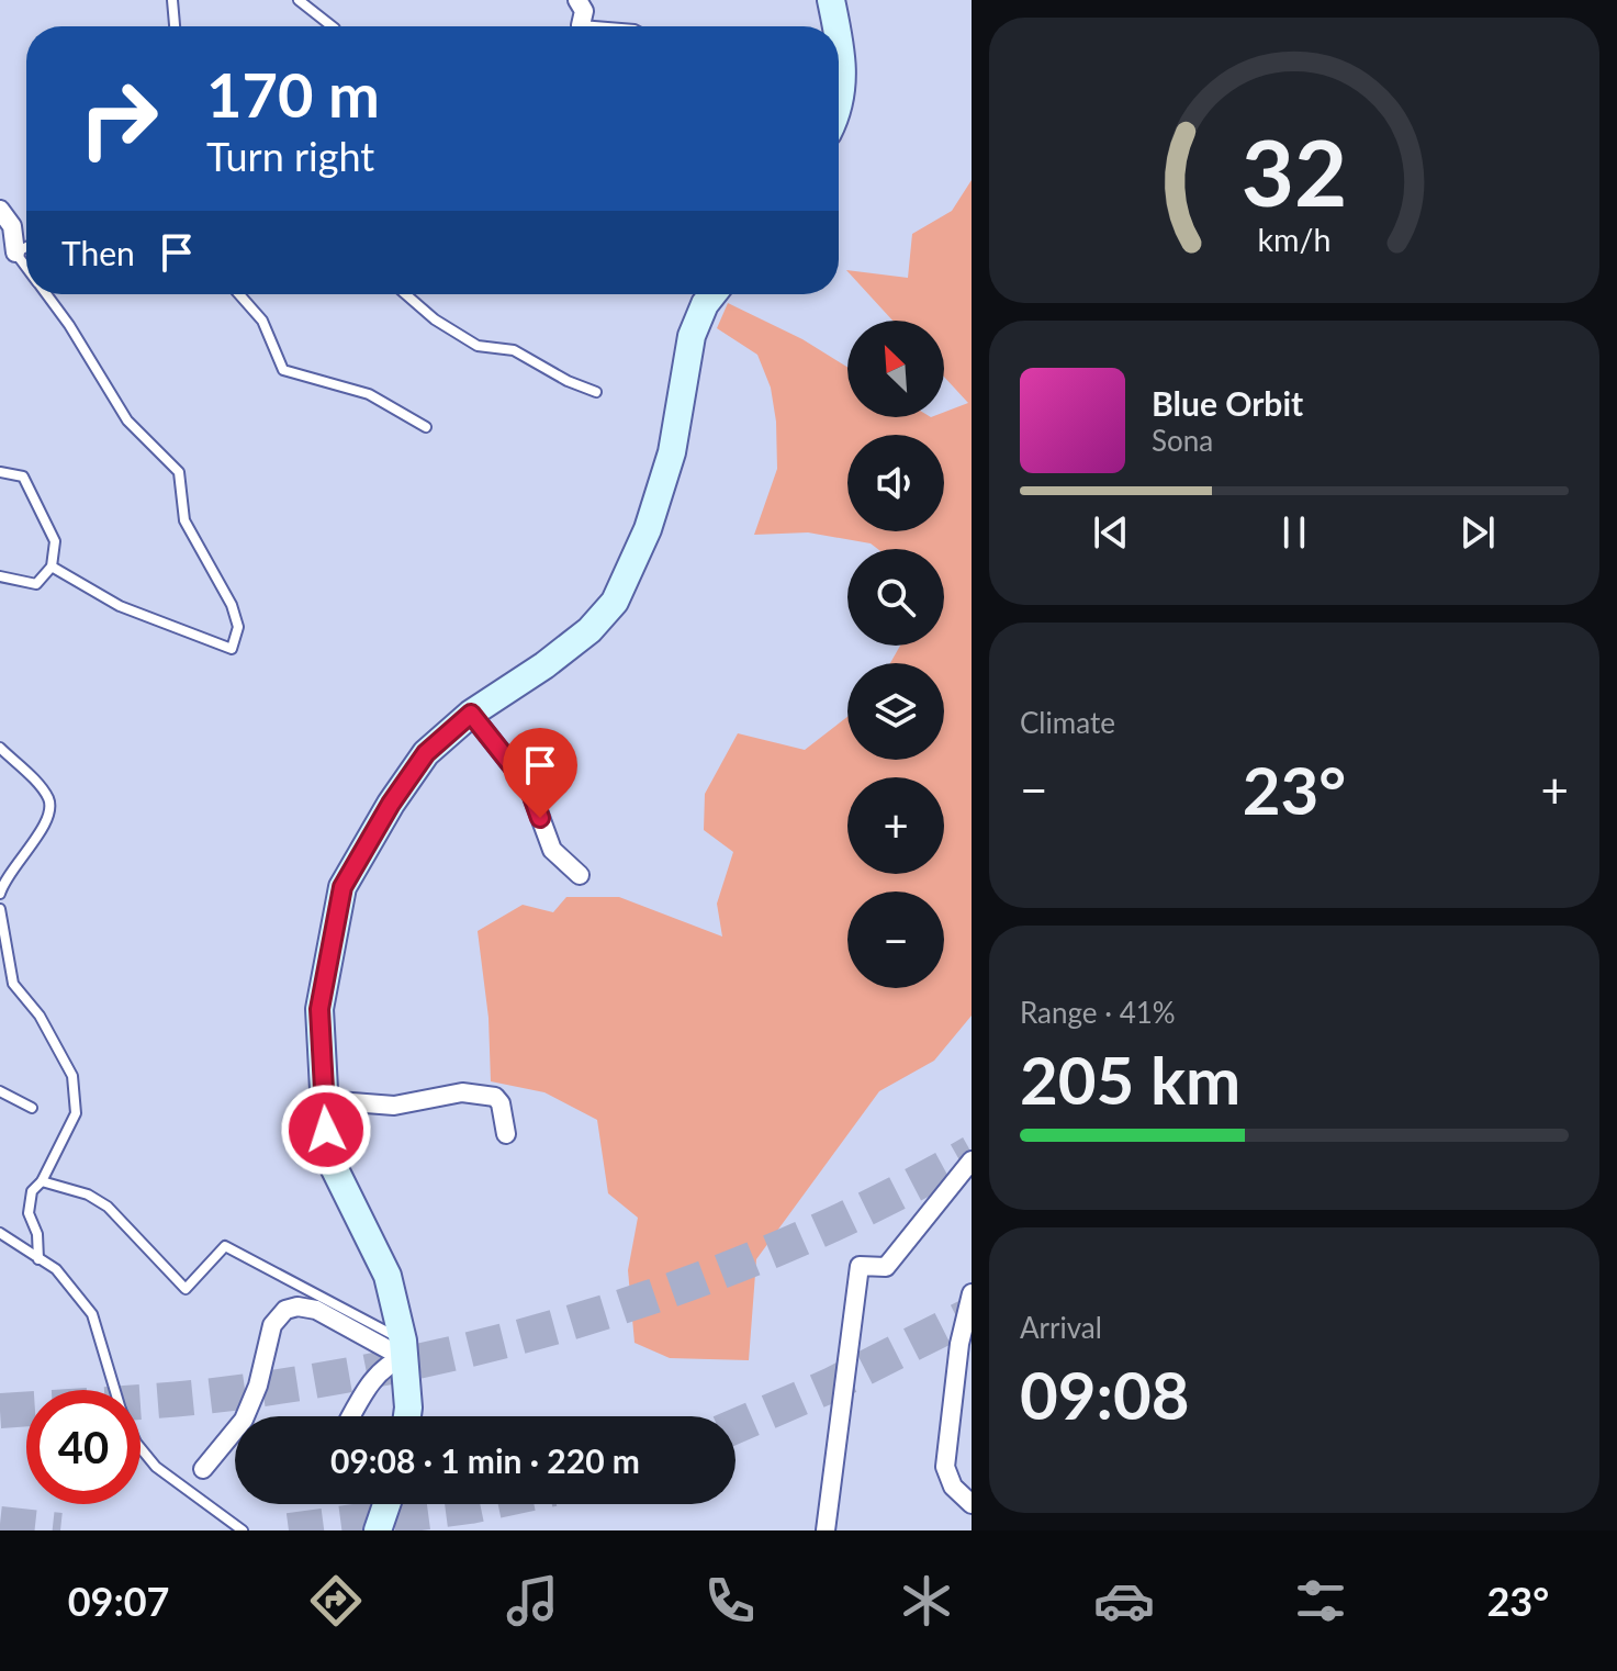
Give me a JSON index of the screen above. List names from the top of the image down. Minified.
{"north":"top left","page":{"turn":["170 m","Turn right"],"then":"Then","map_buttons":["+","−"],"song":["Blue Orbit","Sona"],"tile":["Climate",["Range · 41%","205 km"],["Arrival","09:08"]],"heat":["−","23°","+"],"limit":"40","trip":"09:08 · 1 min · 220 m","tabs":["09:07","23°"],"gauge":["32","km/h"]}}
